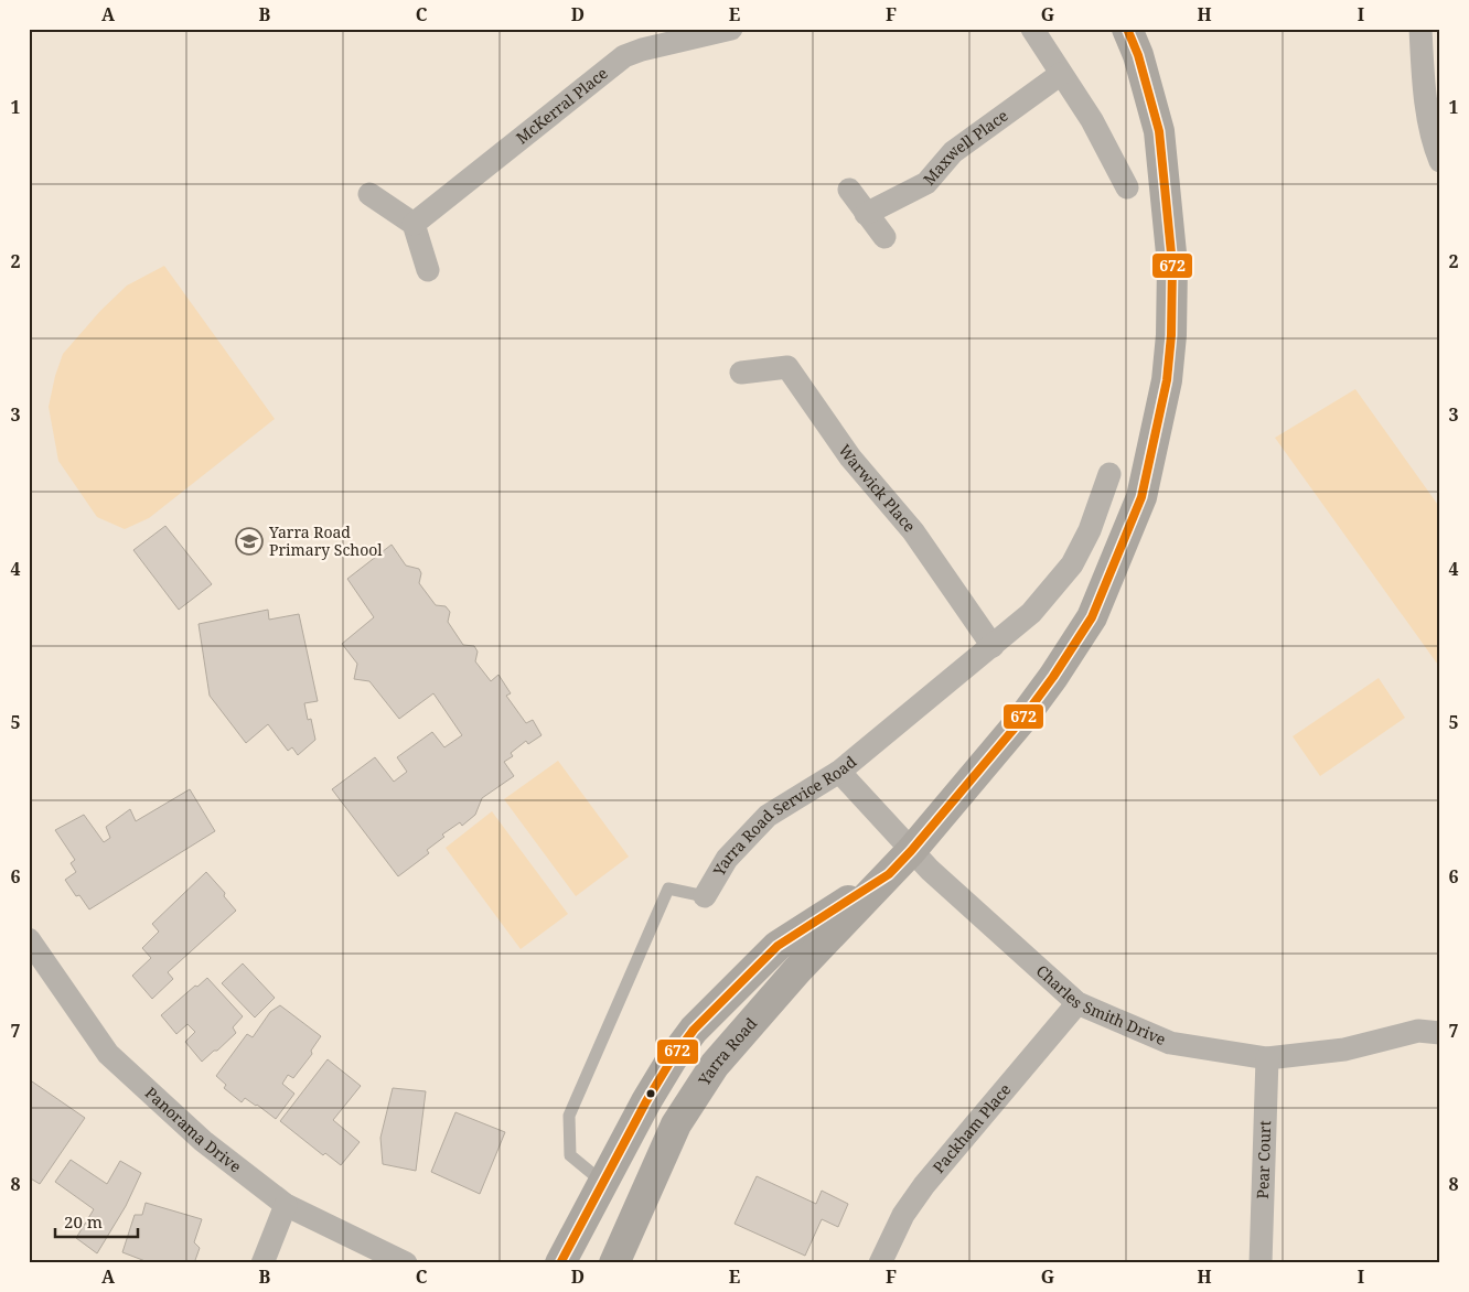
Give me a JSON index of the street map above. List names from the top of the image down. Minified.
{"streets":{"main road":["Yarra Road"],"street":["McKerral Place","Maxwell Place","Warwick Place","Yarra Road Service Road","Charles Smith Drive","Panorama Drive","Packham Place","Pear Court"]},"crossings":[["Warwick Place","Yarra Road Service Road"],["Yarra Road Service Road","Charles Smith Drive"],["Yarra Road Service Road","Yarra Road"],["Charles Smith Drive","Yarra Road"],["Charles Smith Drive","Packham Place"],["Charles Smith Drive","Pear Court"]],"places":{"school or university":["Yarra Road Primary School"]},"lines":["transit line 672"],"scale_bar":"20 m","grid":{"columns":["A","B","C","D","E","F","G","H","I"],"rows":["1","2","3","4","5","6","7","8"]}}
